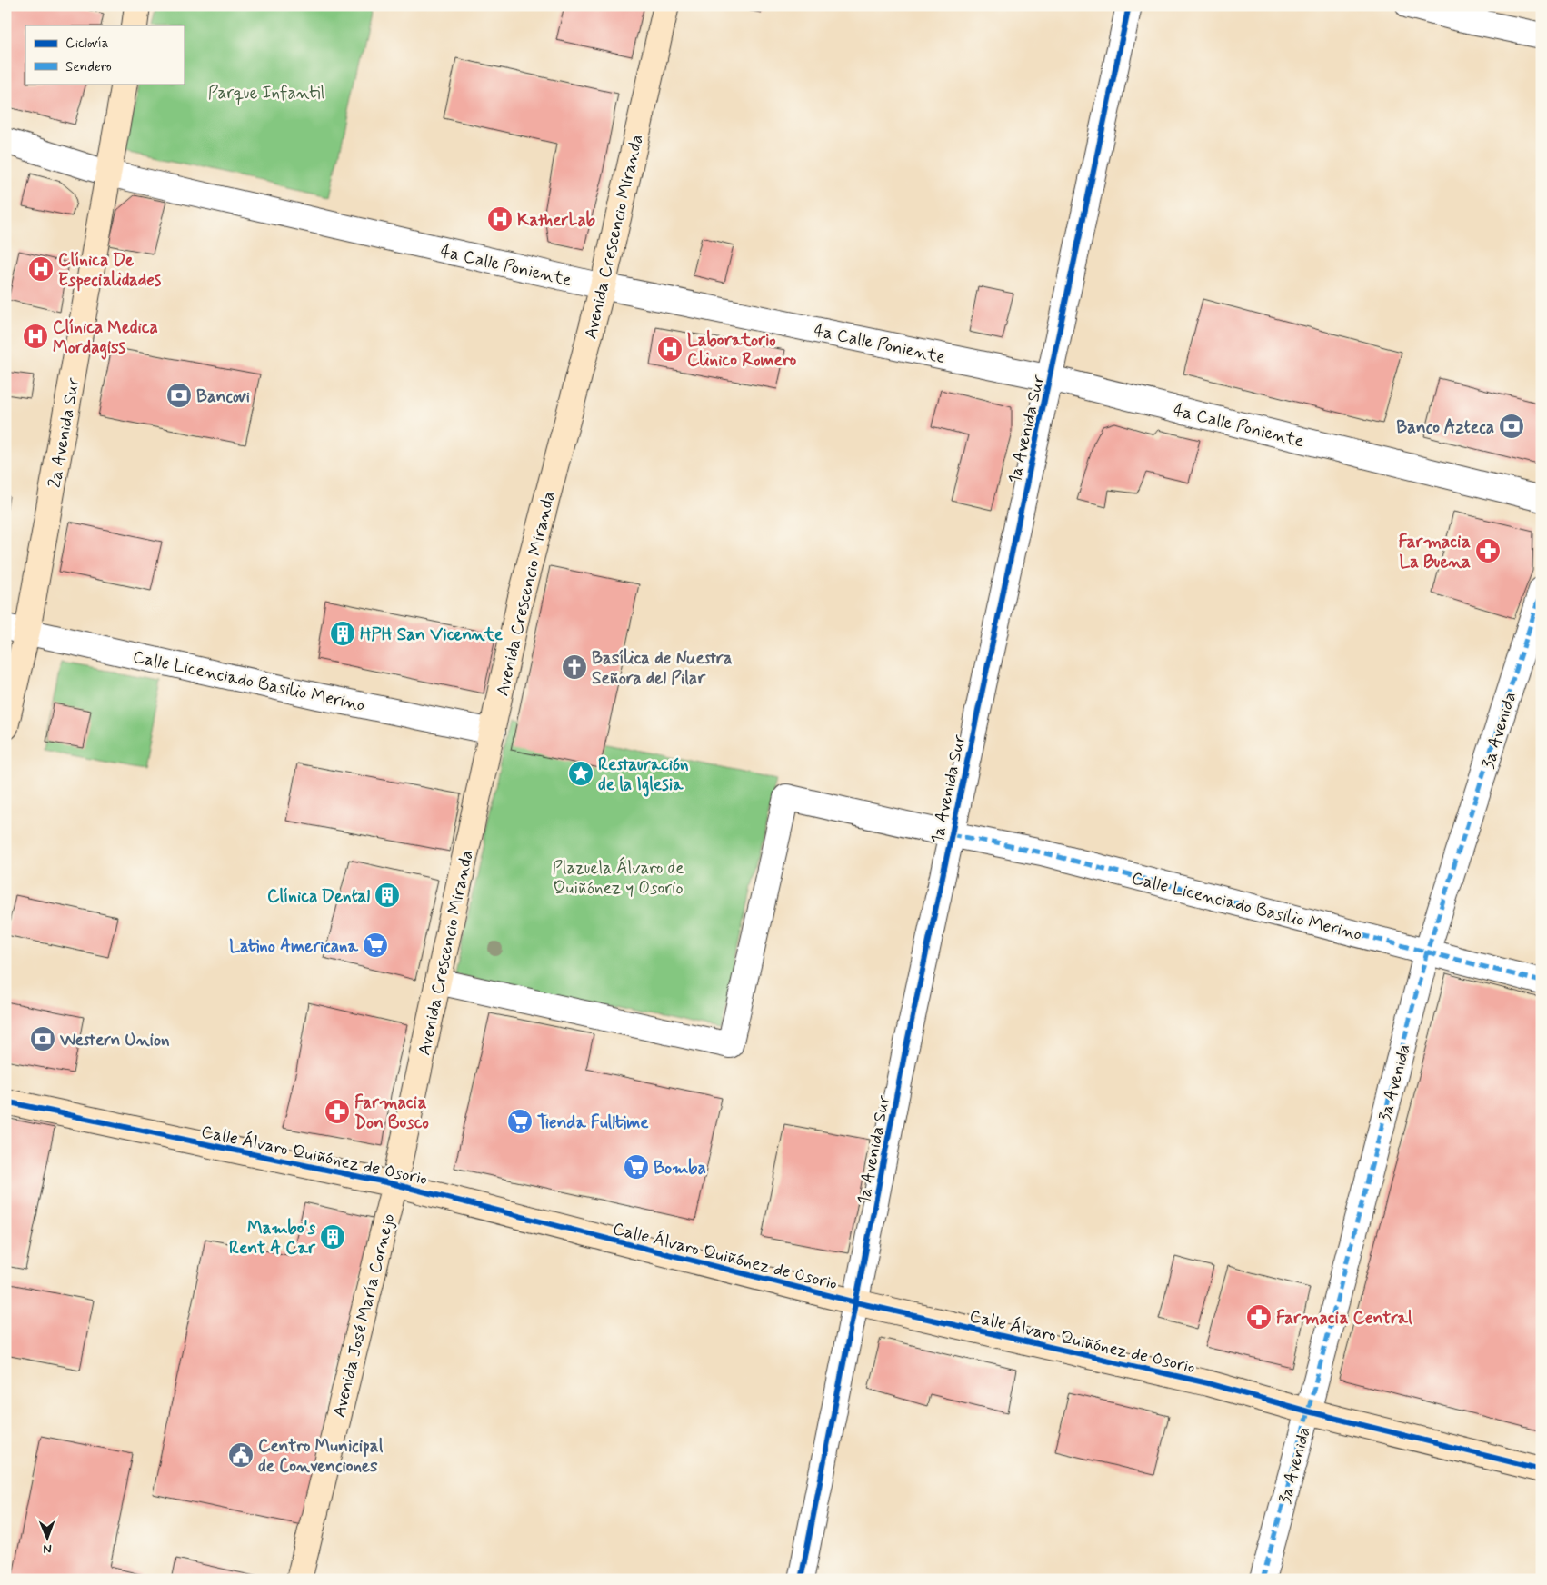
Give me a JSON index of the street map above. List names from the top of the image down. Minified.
{"streets":{"main road":["Avenida Crescencio Miranda","2a Avenida Sur","Calle Álvaro Quiñónez de Osorio","Avenida José María Cornejo"],"street":["4a Calle Poniente","1a Avenida Sur","Calle Licenciado Basilio Merino","3a Avenida"]},"crossings":[["Avenida Crescencio Miranda","4a Calle Poniente"],["Avenida Crescencio Miranda","Calle Licenciado Basilio Merino"],["Avenida Crescencio Miranda","Calle Álvaro Quiñónez de Osorio"],["Avenida Crescencio Miranda","Avenida José María Cornejo"],["4a Calle Poniente","1a Avenida Sur"],["4a Calle Poniente","2a Avenida Sur"],["1a Avenida Sur","Calle Licenciado Basilio Merino"],["1a Avenida Sur","Calle Álvaro Quiñónez de Osorio"],["2a Avenida Sur","Calle Licenciado Basilio Merino"],["Calle Licenciado Basilio Merino","3a Avenida"],["3a Avenida","Calle Álvaro Quiñónez de Osorio"],["Calle Álvaro Quiñónez de Osorio","Avenida José María Cornejo"]],"parks":["Parque Infantil","Plazuela Álvaro de Quiñónez y Osorio"],"places":{"hospital":["KatherLab","Clínica De Especialidades","Clínica Medica Mordagiss","Laboratorio Clinico Romero"],"bank":["Bancovi","Banco Azteca","Western Union"],"pharmacy":["Farmacia La Buena","Farmacia Don Bosco","Farmacia Central"],"building":["HPH San Vicennte","Clínica Dental","Mambo's Rent A Car"],"church":["Basílica de Nuestra Señora del Pilar"],"place":["Restauración de la Iglesia"],"supermarket":["Latino Americana","Tienda Fulltime","Bomba"],"public building":["Centro Municipal de Convenciones"]},"legend":["Ciclovía","Sendero"],"north":"bottom"}
